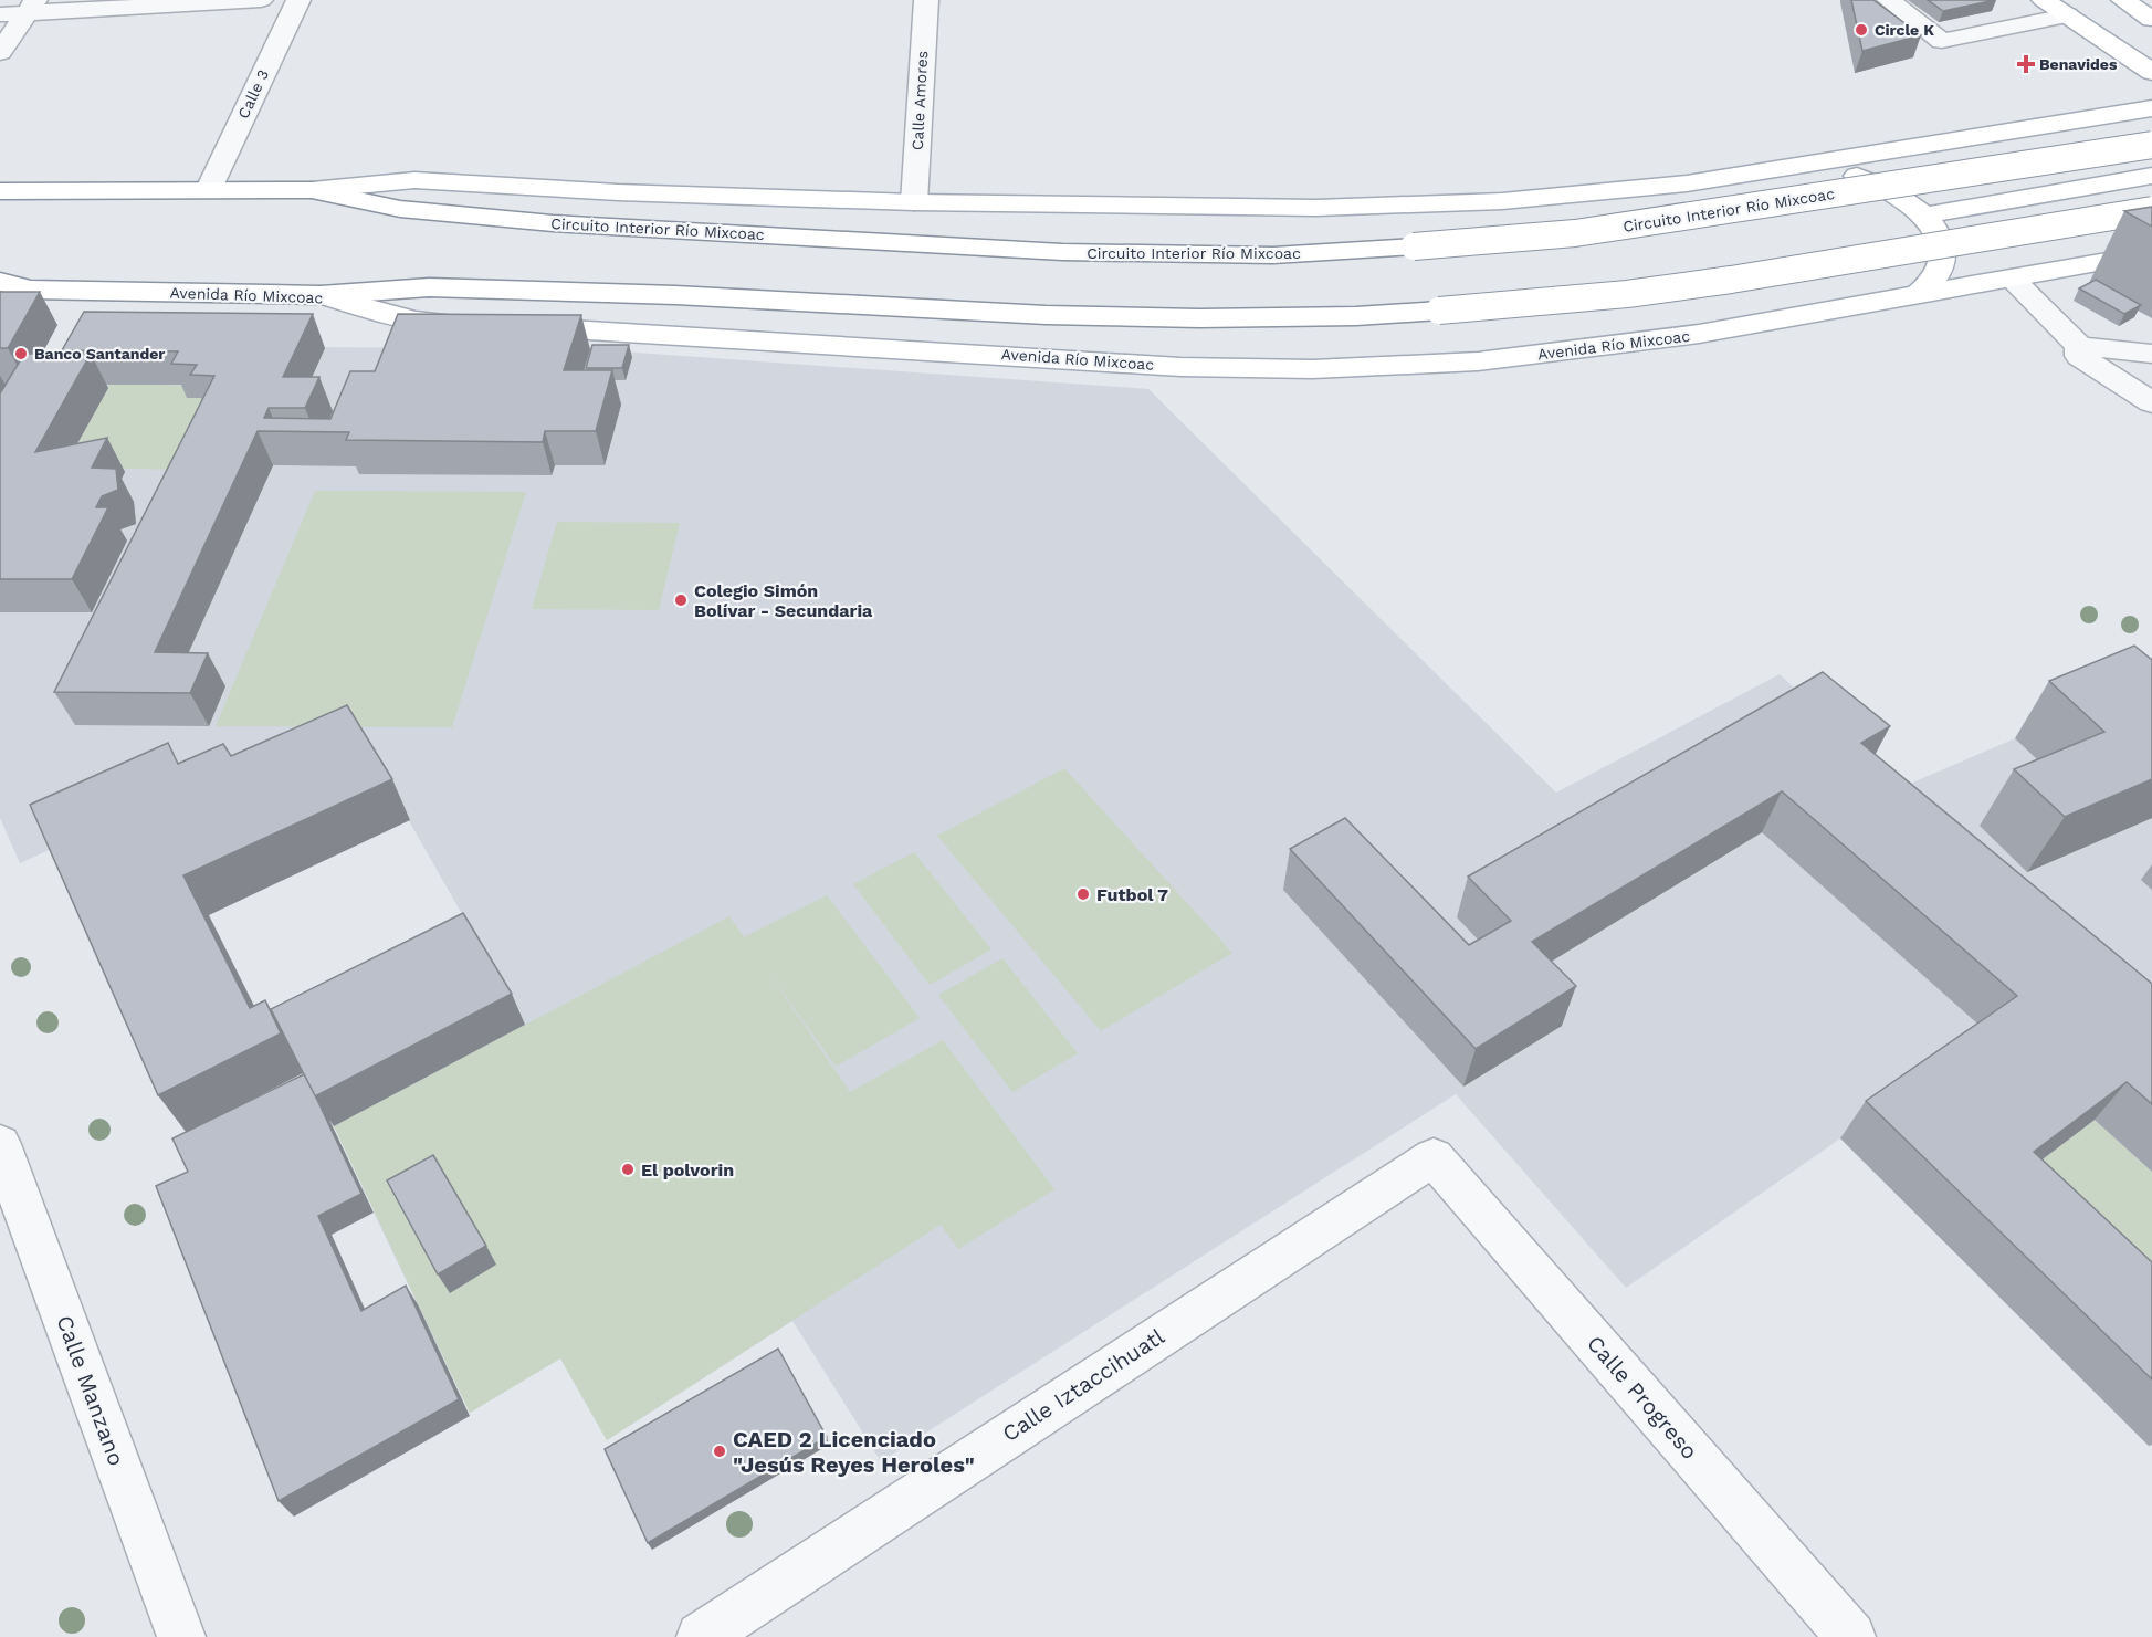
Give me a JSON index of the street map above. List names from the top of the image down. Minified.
{"streets":{"main road":["Circuito Interior Río Mixcoac","Avenida Río Mixcoac"],"street":["Calle 3","Calle Amores","Calle Iztaccihuatl","Calle Manzano","Calle Progreso"]},"crossings":[["Calle Iztaccihuatl","Calle Progreso"]],"places":{"other":["Circle K","Banco Santander","Colegio Simón Bolívar - Secundaria","Futbol 7","El polvorin","CAED 2 Licenciado \"Jesús Reyes Heroles\""],"health":["Benavides"]}}
